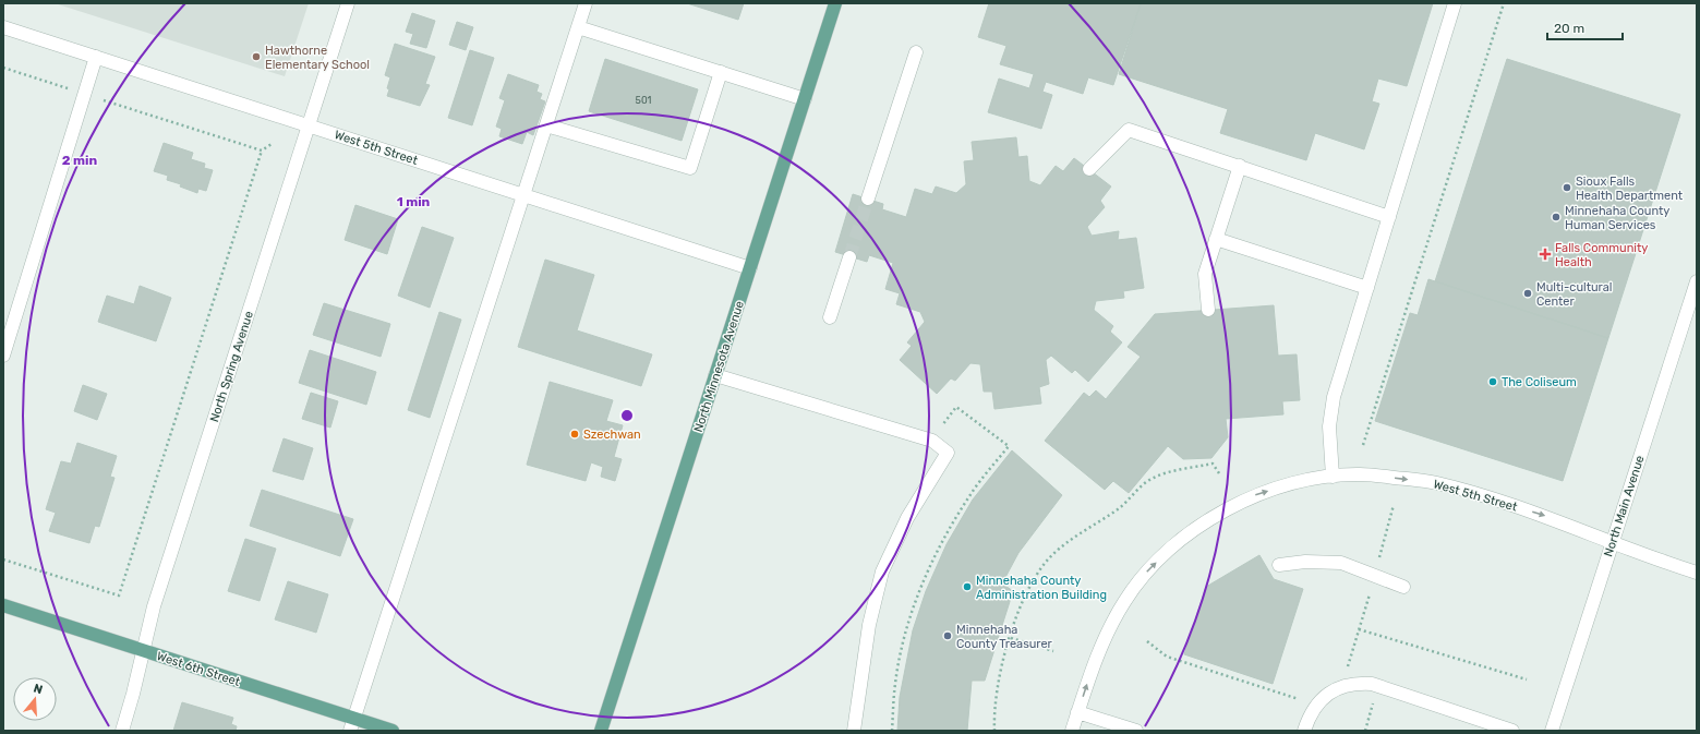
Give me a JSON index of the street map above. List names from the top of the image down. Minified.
{"streets":{"main road":["North Minnesota Avenue","West 6th Street"],"street":["West 5th Street","North Spring Avenue","North Main Avenue"]},"crossings":[["West 5th Street","North Spring Avenue"],["West 5th Street","North Minnesota Avenue"],["West 5th Street","North Main Avenue"],["North Spring Avenue","West 6th Street"]],"one_way":["West 5th Street"],"places":{"other":["Hawthorne Elementary School","Sioux Falls Health Department","Minnehaha County Human Services","Multi-cultural Center","The Coliseum","Szechwan","Minnehaha County Administration Building","Minnehaha County Treasurer"],"health":["Falls Community Health"]},"house_numbers":["501"],"scale_bar":"20 m","north":"top","rings":["2 min","1 min"]}
